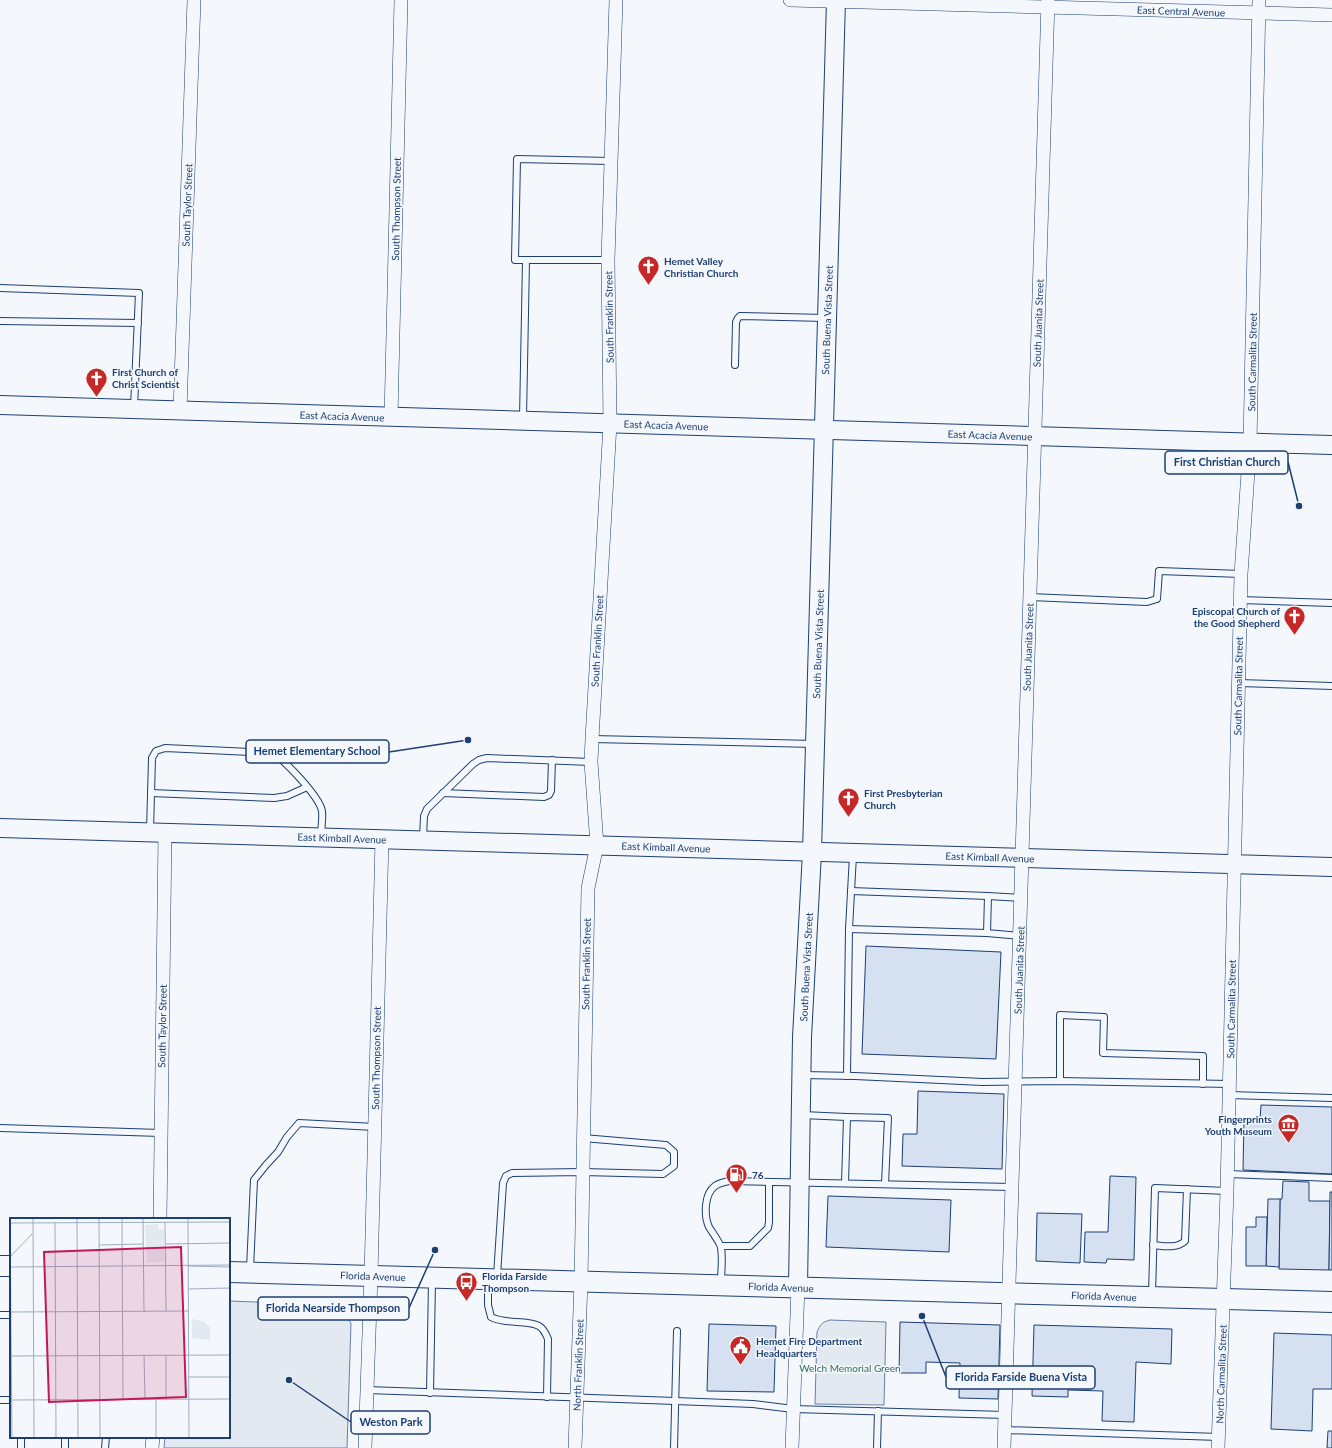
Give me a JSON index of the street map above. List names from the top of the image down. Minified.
{"streets":{"main road":["Florida Avenue"],"street":["East Central Avenue","South Taylor Street","South Thompson Street","South Franklin Street","South Buena Vista Street","South Juanita Street","South Carmalita Street","East Acacia Avenue","East Kimball Avenue","North Franklin Street","North Carmalita Street"]},"crossings":[["East Central Avenue","South Buena Vista Street"],["East Central Avenue","South Juanita Street"],["East Central Avenue","South Carmalita Street"],["South Taylor Street","East Acacia Avenue"],["South Taylor Street","East Kimball Avenue"],["South Thompson Street","East Acacia Avenue"],["South Thompson Street","East Kimball Avenue"],["South Thompson Street","Florida Avenue"],["South Franklin Street","East Acacia Avenue"],["South Franklin Street","East Kimball Avenue"],["South Franklin Street","Florida Avenue"],["South Franklin Street","North Franklin Street"],["South Buena Vista Street","East Acacia Avenue"],["South Buena Vista Street","East Kimball Avenue"],["South Buena Vista Street","Florida Avenue"],["South Juanita Street","East Acacia Avenue"],["South Juanita Street","East Kimball Avenue"],["South Juanita Street","Florida Avenue"],["South Carmalita Street","East Acacia Avenue"],["South Carmalita Street","East Kimball Avenue"],["South Carmalita Street","Florida Avenue"],["South Carmalita Street","North Carmalita Street"],["Florida Avenue","North Franklin Street"],["Florida Avenue","North Carmalita Street"]],"parks":["Welch Memorial Green"],"places":{"church":["Hemet Valley Christian Church","First Church of Christ Scientist","Episcopal Church of the Good Shepherd","First Presbyterian Church"],"other":["First Christian Church","Hemet Elementary School","Florida Nearside Thompson","Florida Farside Buena Vista","Weston Park"],"museum":["Fingerprints Youth Museum"],"fuel station":["76"],"bus stop":["Florida Farside Thompson"],"public building":["Hemet Fire Department Headquarters"]}}
